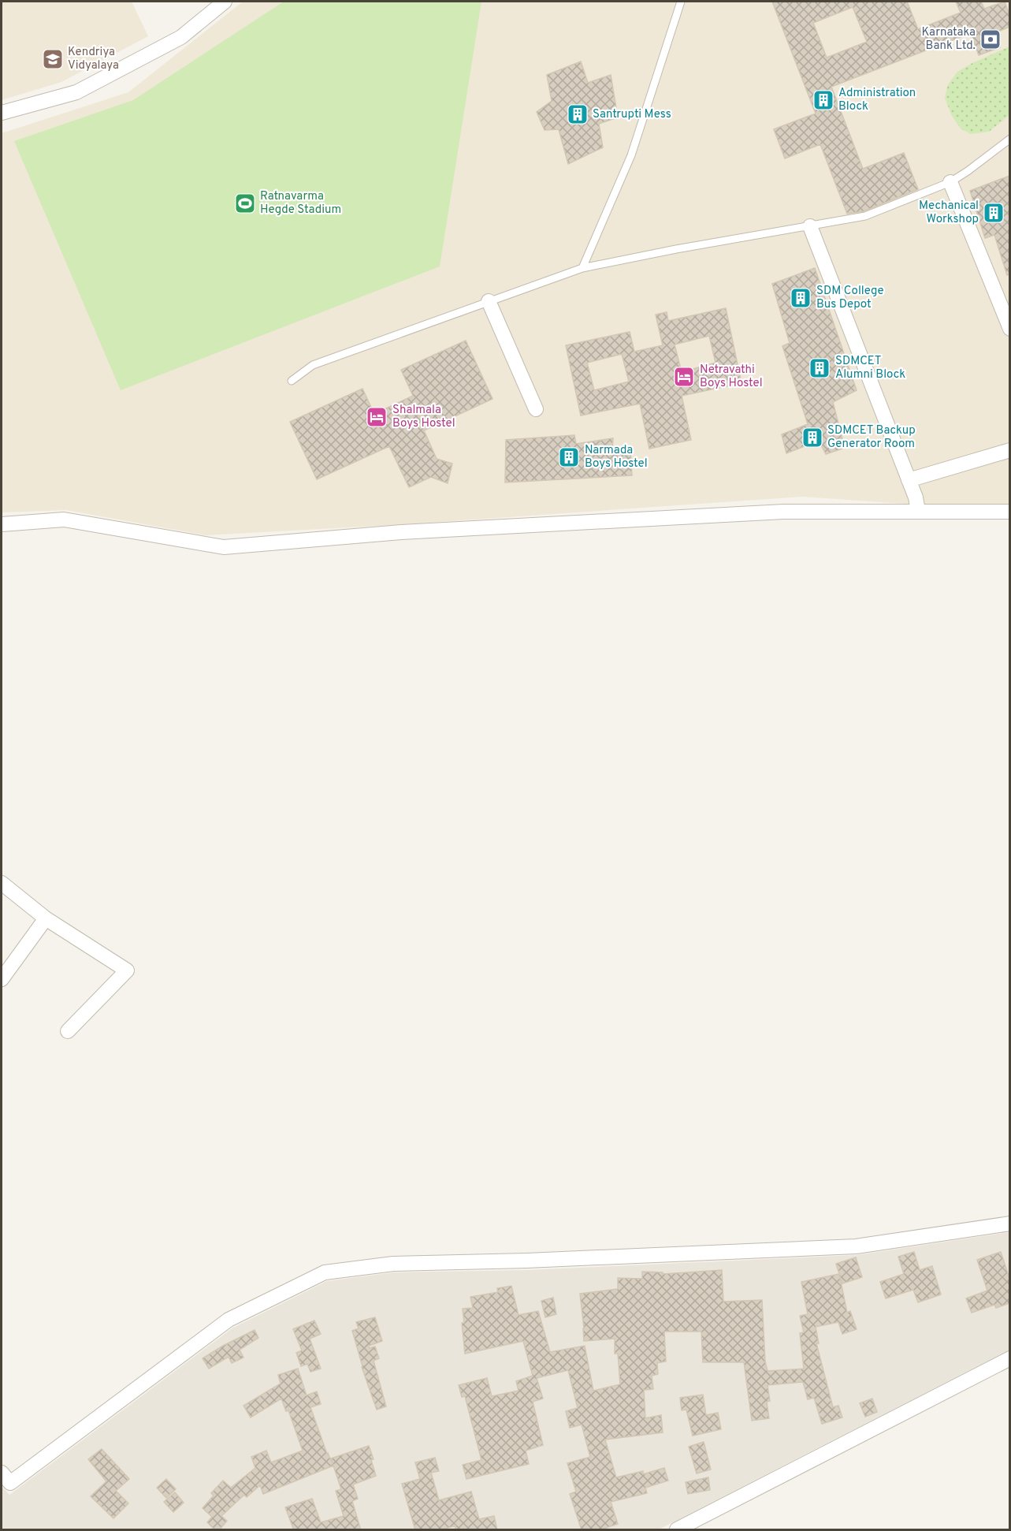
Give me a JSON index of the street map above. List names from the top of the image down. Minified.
{"places":{"bank":["Karnataka Bank Ltd."],"school or university":["Kendriya Vidyalaya"],"building":["Administration Block","Santrupti Mess","Mechanical Workshop","SDM College Bus Depot","SDMCET Alumni Block","SDMCET Backup Generator Room","Narmada Boys Hostel"],"sports":["Ratnavarma Hegde Stadium"],"hotel":["Netravathi Boys Hostel","Shalmala Boys Hostel"]}}
